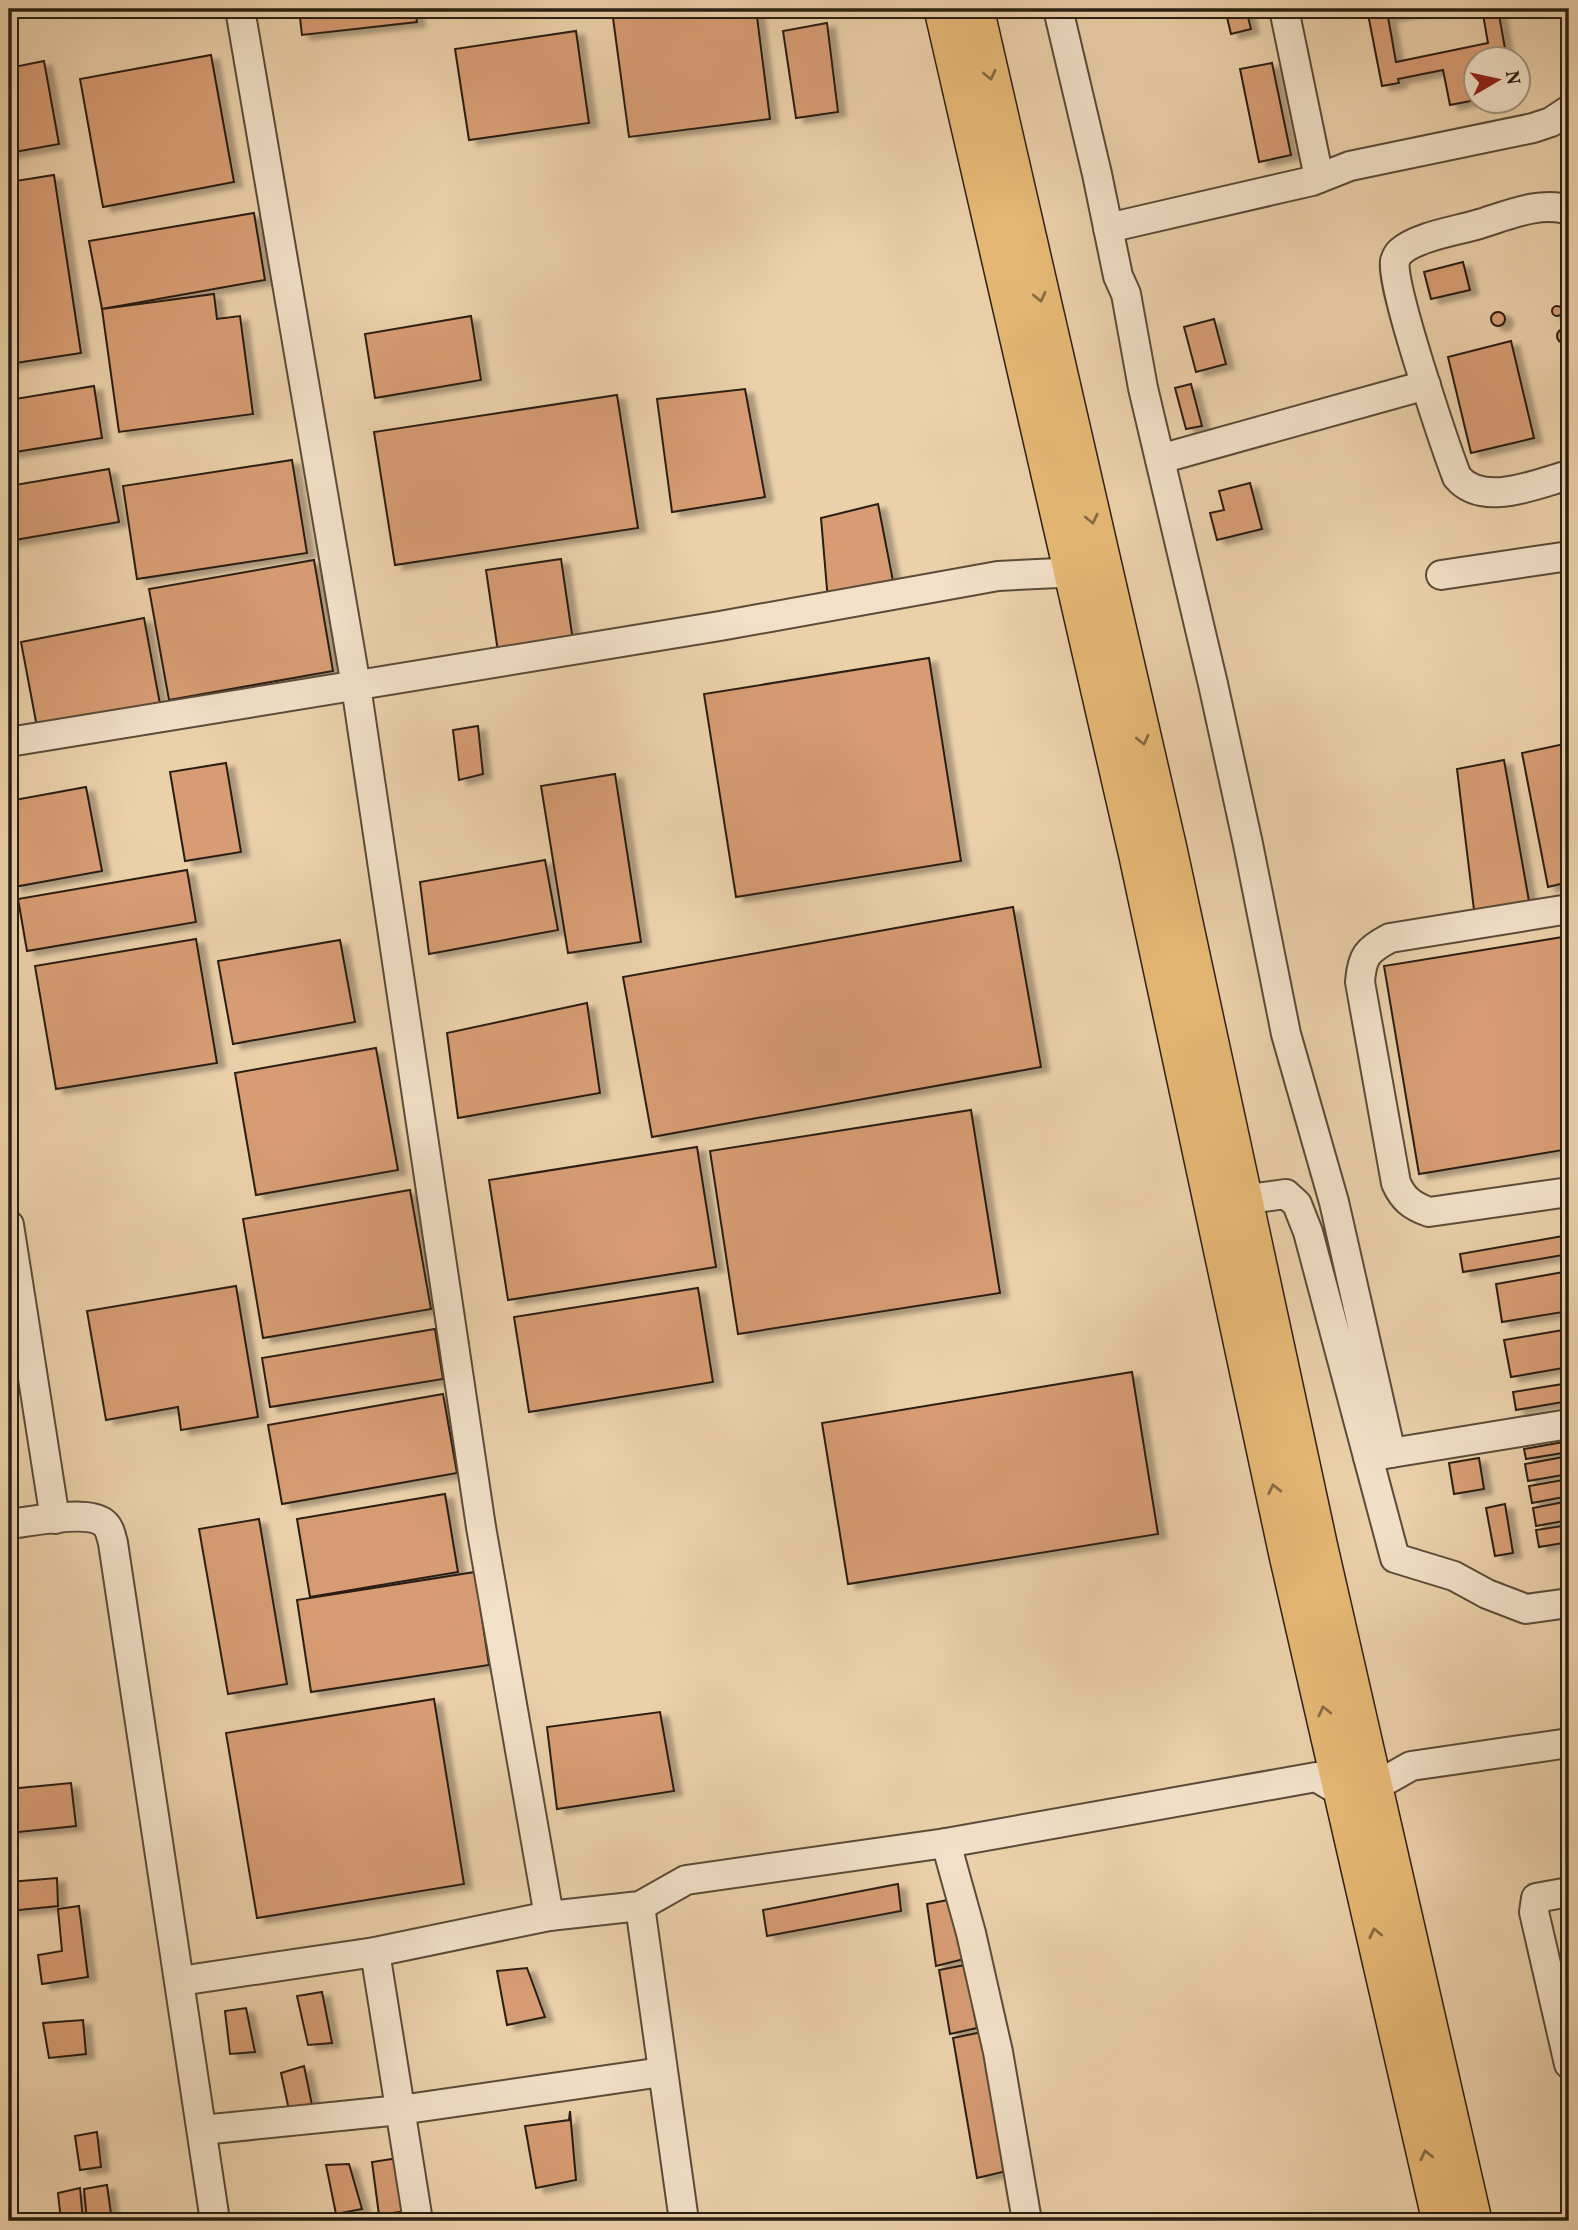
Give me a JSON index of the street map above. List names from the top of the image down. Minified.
{"north":"right"}
